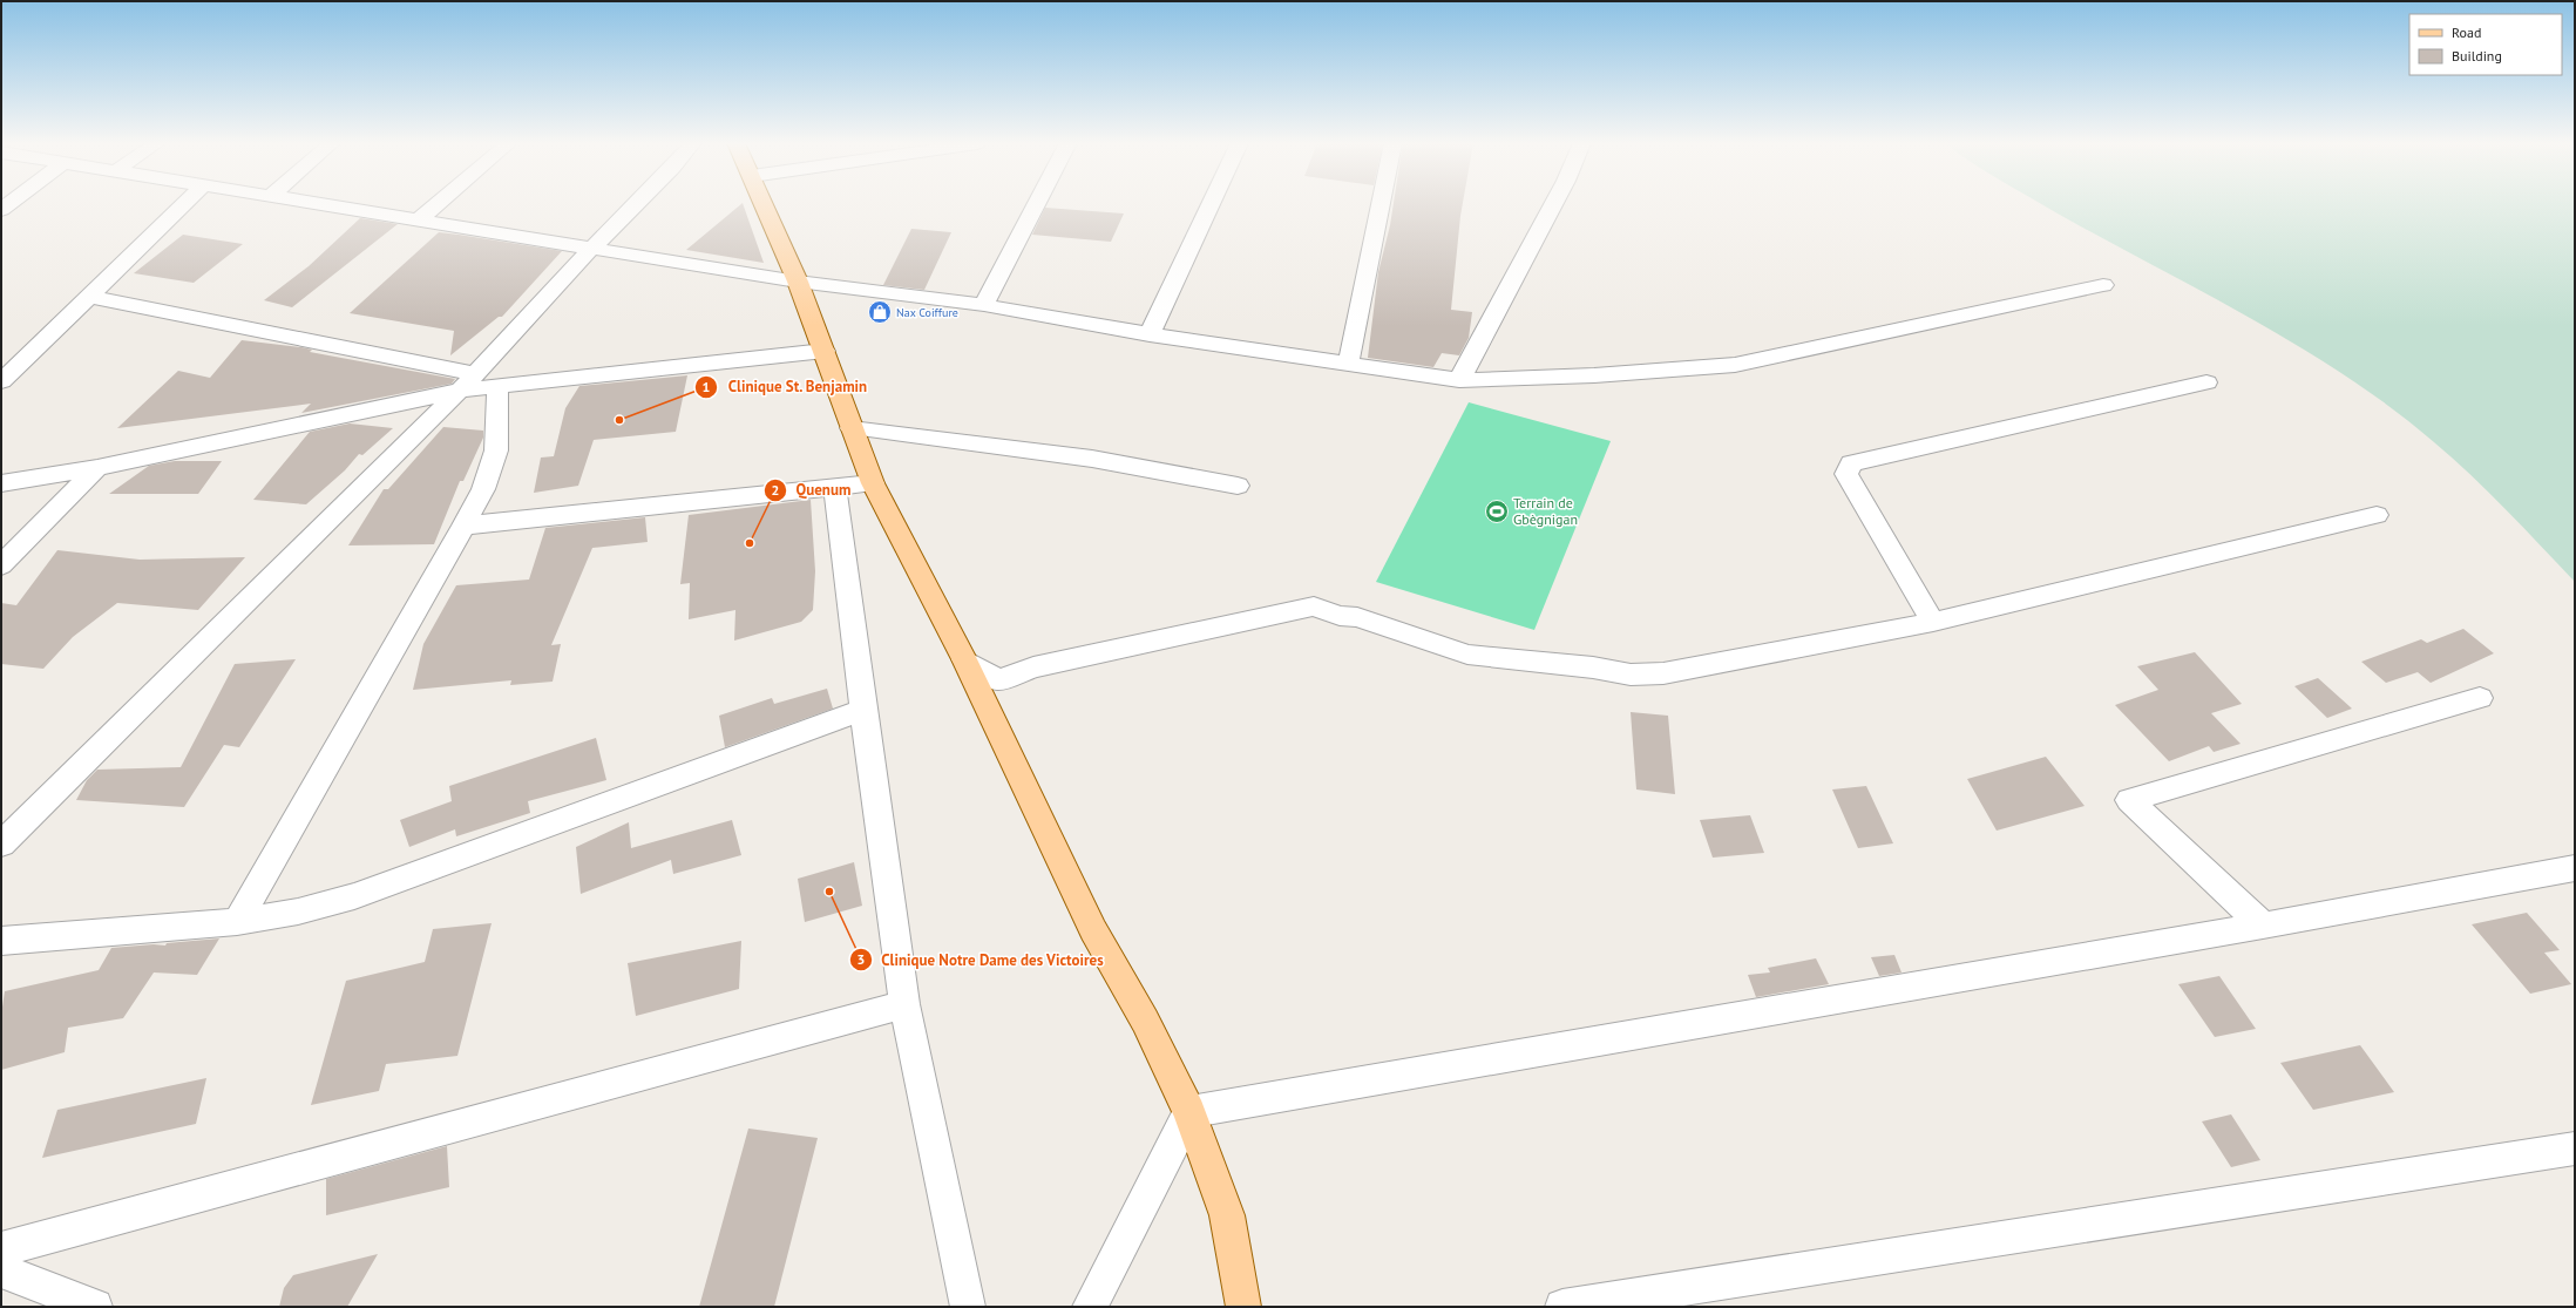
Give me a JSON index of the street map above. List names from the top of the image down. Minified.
{"places":{"shop":["Nax Coiffure"],"other":["Clinique St. Benjamin","Quenum","Clinique Notre Dame des Victoires"],"sports":["Terrain de Gbègnigan"]},"legend":["Road","Building"]}
